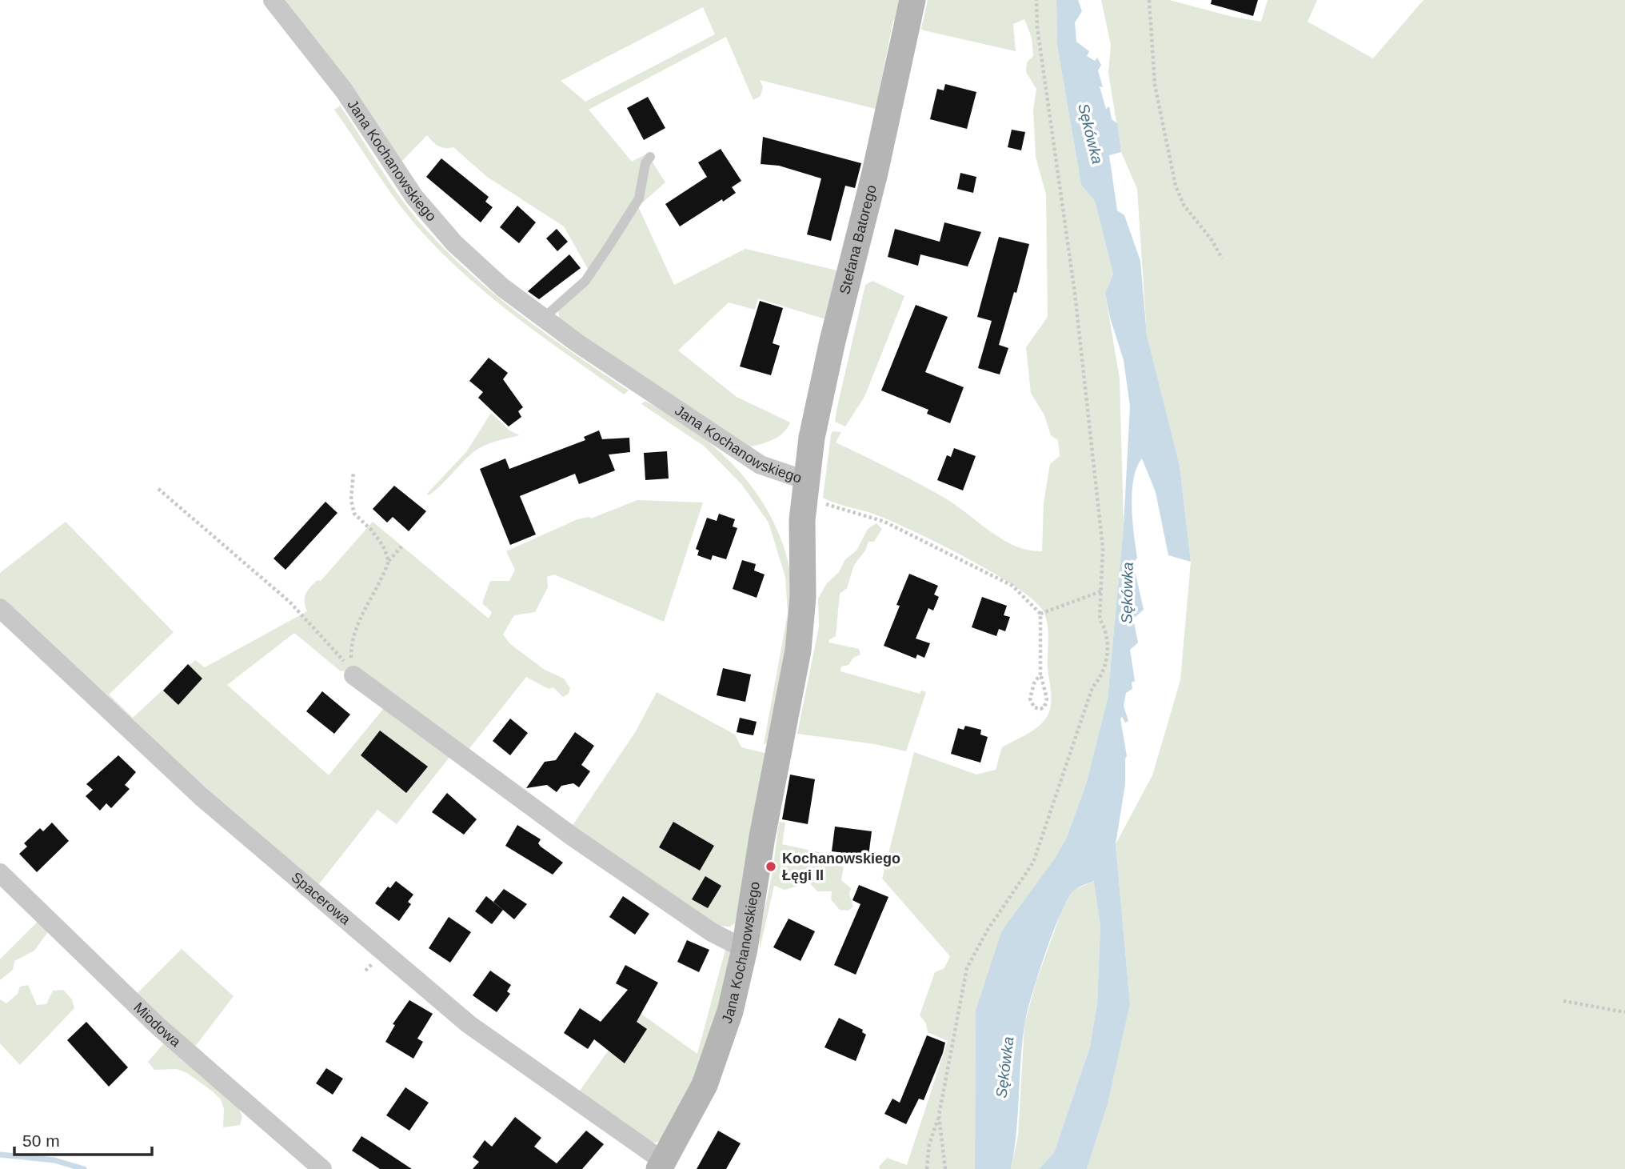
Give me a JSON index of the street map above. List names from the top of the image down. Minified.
{"streets":{"street":["Jana Kochanowskiego","Stefana Batorego","Spacerowa","Miodowa"]},"crossings":[["Jana Kochanowskiego","Stefana Batorego"],["Jana Kochanowskiego","Spacerowa"]],"water":["Sękówka"],"places":["Kochanowskiego Łęgi II"],"scale_bar":"50 m"}
